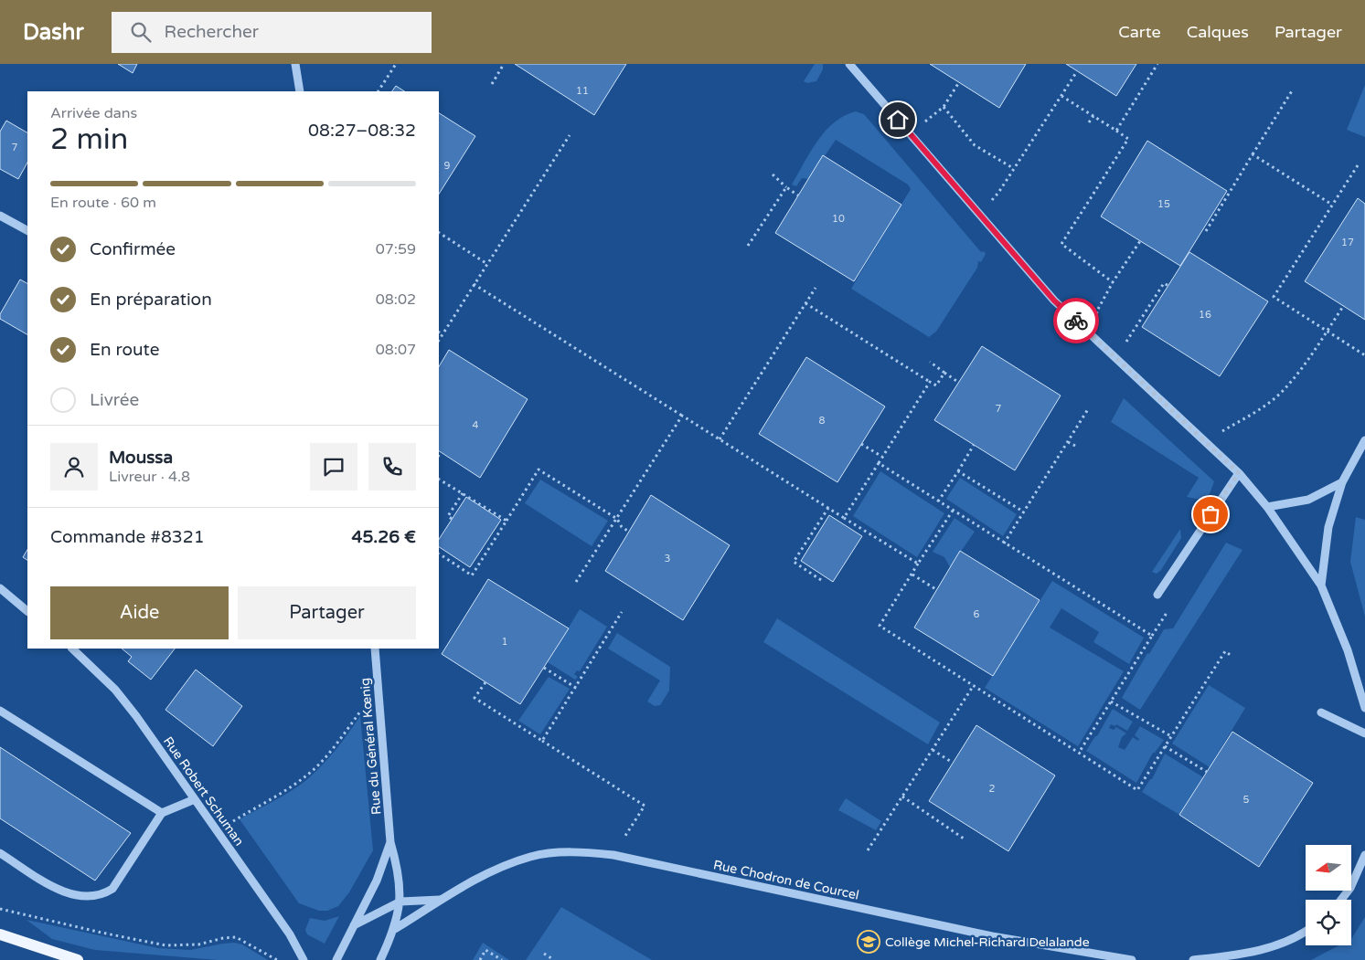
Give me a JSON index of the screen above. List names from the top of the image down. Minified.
{"streets":{"street":["Rue du Général Kœnig","Rue Robert Schuman","Rue Chodron de Courcel"]},"crossings":[["Rue du Général Kœnig","Rue Chodron de Courcel"]],"places":{"school or university":["Collège Michel-Richard Delalande"]},"house_numbers":["11","7","9","15","10","17","16","7","8","4","3","6","1","2","5"],"north":"left","page":{"header":"Dashr","search":"Rechercher","nav":["Carte","Calques","Partager"],"heading":["2 min","Arrivée dans","08:27–08:32"],"panel":["Moussa","Livreur · 4.8","Commande #8321","45.26 €"],"bar":"En route · 60 m","list":[["Confirmée","07:59"],["En préparation","08:02"],["En route","08:07"],"Livrée"],"buttons":["Aide","Partager"]}}
